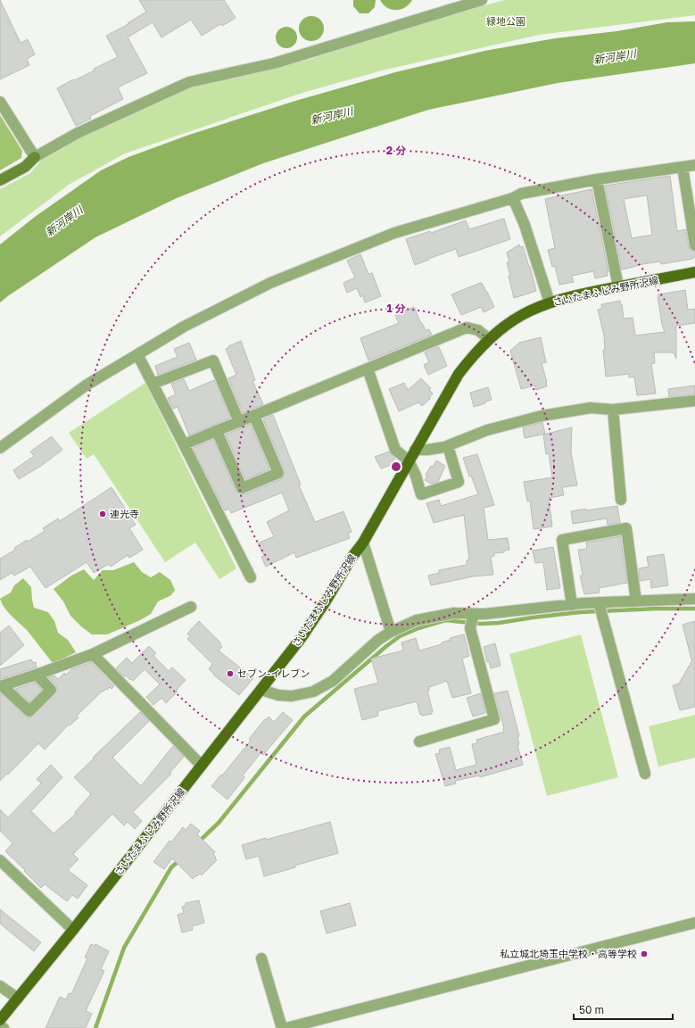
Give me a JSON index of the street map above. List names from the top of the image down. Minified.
{"streets":{"main road":["さいたまふじみ野所沢線"]},"water":["新河岸川"],"parks":["緑地公園"],"places":["連光寺","セブン-イレブン","私立城北埼玉中学校・高等学校"],"scale_bar":"50 m","rings":["2 分","1 分"]}
